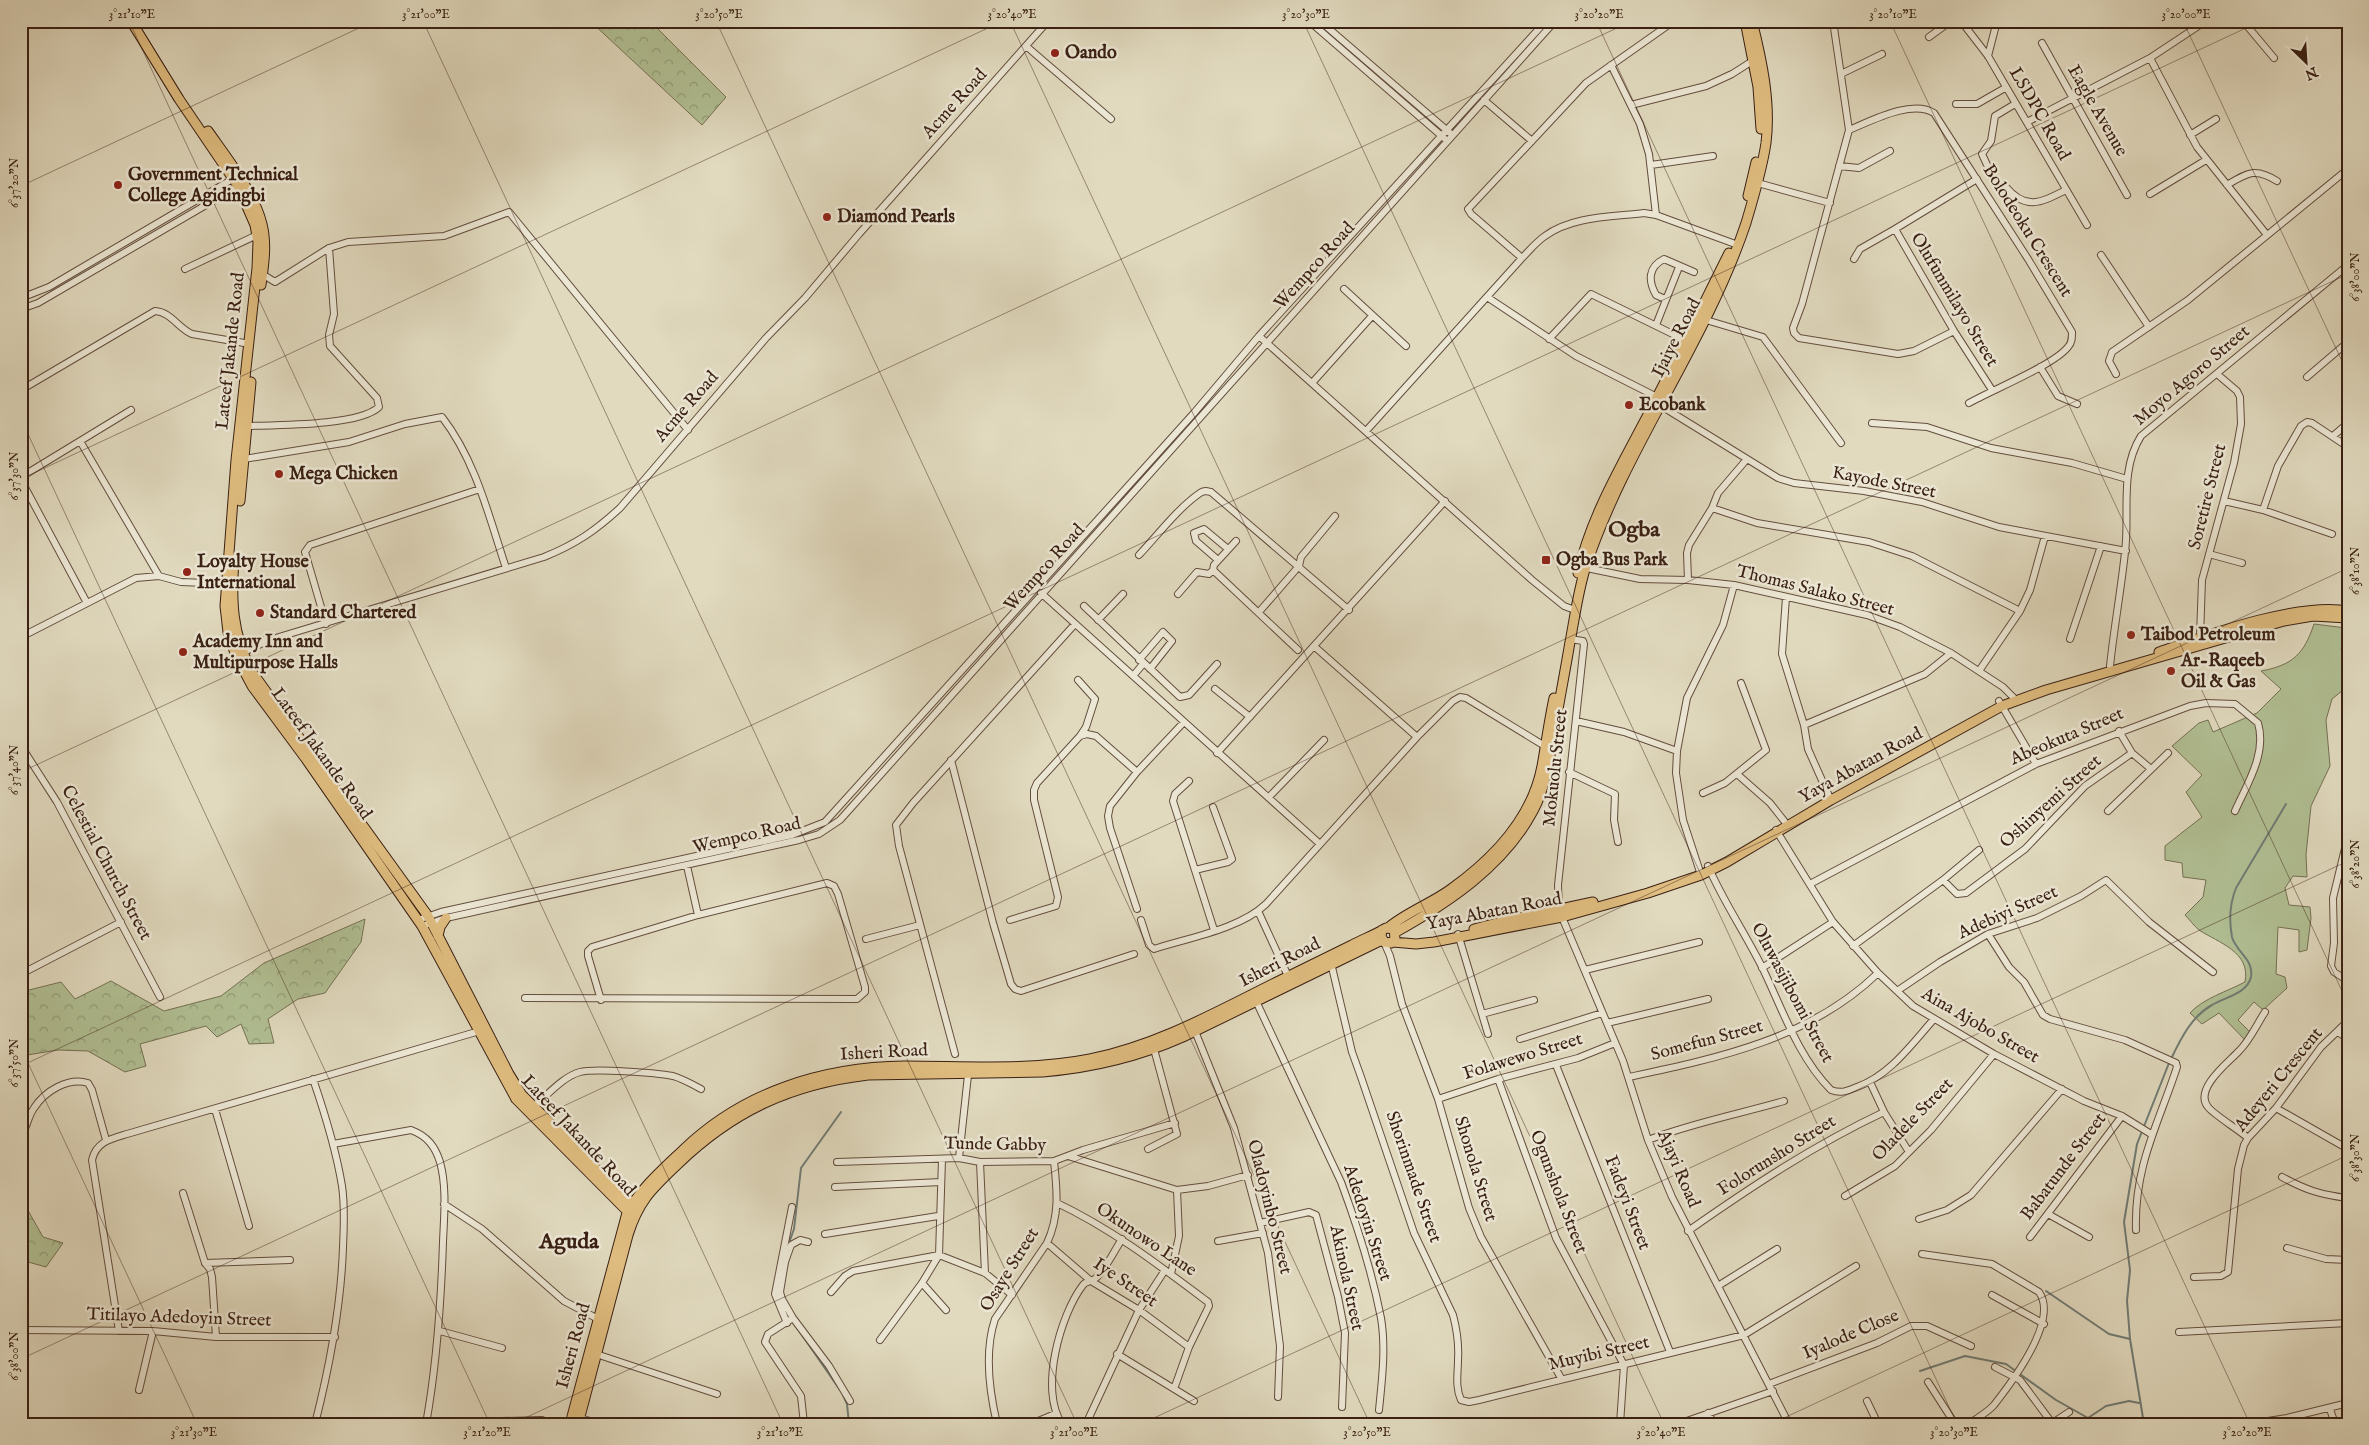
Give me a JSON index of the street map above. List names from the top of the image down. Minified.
{"streets":{"main road":["Ijaiye Road","Lateef Jakande Road","Yaya Abatan Road","Isheri Road"],"street":["Acme Road","Eagle Avenue","LSDPC Road","Bolodeoku Crescent","Wempco Road","Olufunmilayo Street","Moyo Agoro Street","Kayode Street","Soretire Street","Thomas Salako Street","Abeokuta Street","Mokuolu Street","Oshinyemi Street","Celestial Church Street","Adebiyi Street","Oluwasijibomi Street","Aina Ajobo Street","Somefun Street","Folawewo Street","Adeyeri Crescent","Oladele Street","Tunde Gabby","Folorunsho Street","Babatunde Street","Shonola Street","Ajayi Road","Shorinmade Street","Ogunshola Street","Fadeyi Street","Oladoyinbo Street","Adedoyin Street","Okunowo Lane","Osaye Street","Akinola Street","Iye Street","Titilayo Adedoyin Street","Iyalode Close","Muyibi Street"]},"crossings":[["Acme Road","Lateef Jakande Road"],["Bolodeoku Crescent","Olufunmilayo Street"],["Wempco Road","Lateef Jakande Road"],["Ijaiye Road","Kayode Street"],["Ijaiye Road","Thomas Salako Street"],["Ijaiye Road","Mokuolu Street"],["Ijaiye Road","Isheri Road"],["Lateef Jakande Road","Isheri Road"],["Moyo Agoro Street","Kayode Street"],["Moyo Agoro Street","Soretire Street"],["Moyo Agoro Street","Yaya Abatan Road"],["Soretire Street","Yaya Abatan Road"],["Thomas Salako Street","Yaya Abatan Road"],["Thomas Salako Street","Oluwasijibomi Street"],["Abeokuta Street","Aina Ajobo Street"],["Yaya Abatan Road","Mokuolu Street"],["Yaya Abatan Road","Isheri Road"],["Yaya Abatan Road","Oluwasijibomi Street"],["Yaya Abatan Road","Aina Ajobo Street"],["Yaya Abatan Road","Shonola Street"],["Yaya Abatan Road","Ajayi Road"],["Mokuolu Street","Ajayi Road"],["Adebiyi Street","Aina Ajobo Street"],["Isheri Road","Shonola Street"],["Isheri Road","Shorinmade Street"],["Isheri Road","Oladoyinbo Street"],["Isheri Road","Adedoyin Street"],["Oluwasijibomi Street","Aina Ajobo Street"],["Oluwasijibomi Street","Somefun Street"],["Aina Ajobo Street","Somefun Street"],["Aina Ajobo Street","Oladele Street"],["Aina Ajobo Street","Babatunde Street"],["Somefun Street","Ajayi Road"],["Folawewo Street","Shonola Street"],["Folawewo Street","Ajayi Road"],["Folawewo Street","Ogunshola Street"],["Folawewo Street","Fadeyi Street"],["Tunde Gabby","Osaye Street"],["Folorunsho Street","Ajayi Road"],["Shonola Street","Muyibi Street"],["Ajayi Road","Iyalode Close"],["Ajayi Road","Muyibi Street"],["Shorinmade Street","Muyibi Street"],["Ogunshola Street","Muyibi Street"],["Fadeyi Street","Muyibi Street"],["Oladoyinbo Street","Akinola Street"],["Okunowo Lane","Osaye Street"],["Okunowo Lane","Iye Street"],["Osaye Street","Iye Street"]],"districts":["Ogba","Aguda"],"places":{"other":["Oando","Government Technical College Agidingbi","Diamond Pearls","Ecobank","Mega Chicken","Loyalty House International","Standard Chartered","Taibod Petroleum","Academy Inn and Multipurpose Halls","Ar-Raqeeb Oil & Gas"],"transit":["Ogba Bus Park"]},"north":"bottom right","coordinates":["3°21'10\"E","3°21'00\"E","3°20'50\"E","3°20'40\"E","3°20'30\"E","3°20'20\"E","3°20'10\"E","3°20'00\"E","6°37'20\"N","6°38'00\"N","6°37'30\"N","6°38'10\"N","6°37'40\"N","6°38'20\"N","6°37'50\"N","6°38'30\"N","3°21'30\"E","3°21'20\"E"]}
